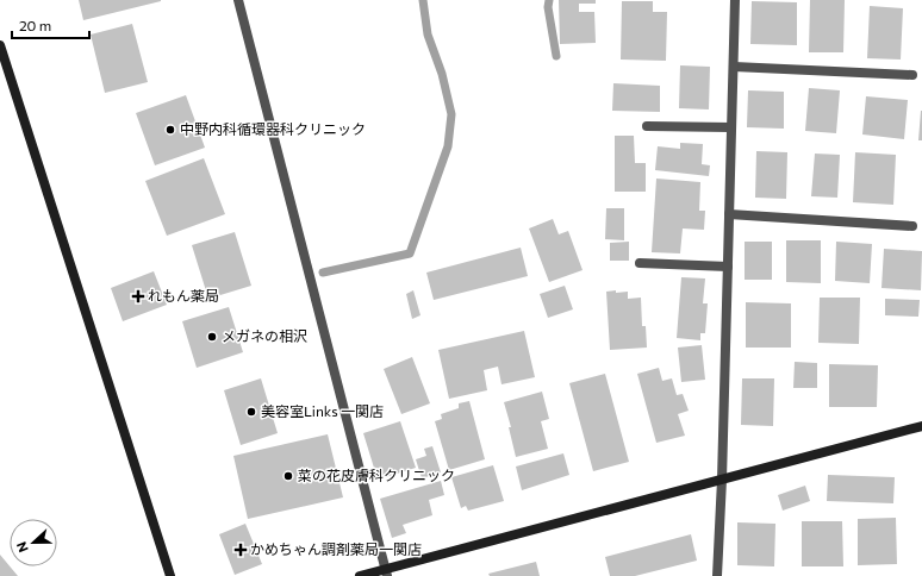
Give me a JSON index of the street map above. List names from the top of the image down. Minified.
{"places":{"other":["中野内科循環器科クリニック","メガネの相沢","美容室Links 一関店","菜の花皮膚科クリニック"],"health":["れもん薬局","かめちゃん調剤薬局一関店"]},"scale_bar":"20 m","north":"left"}
